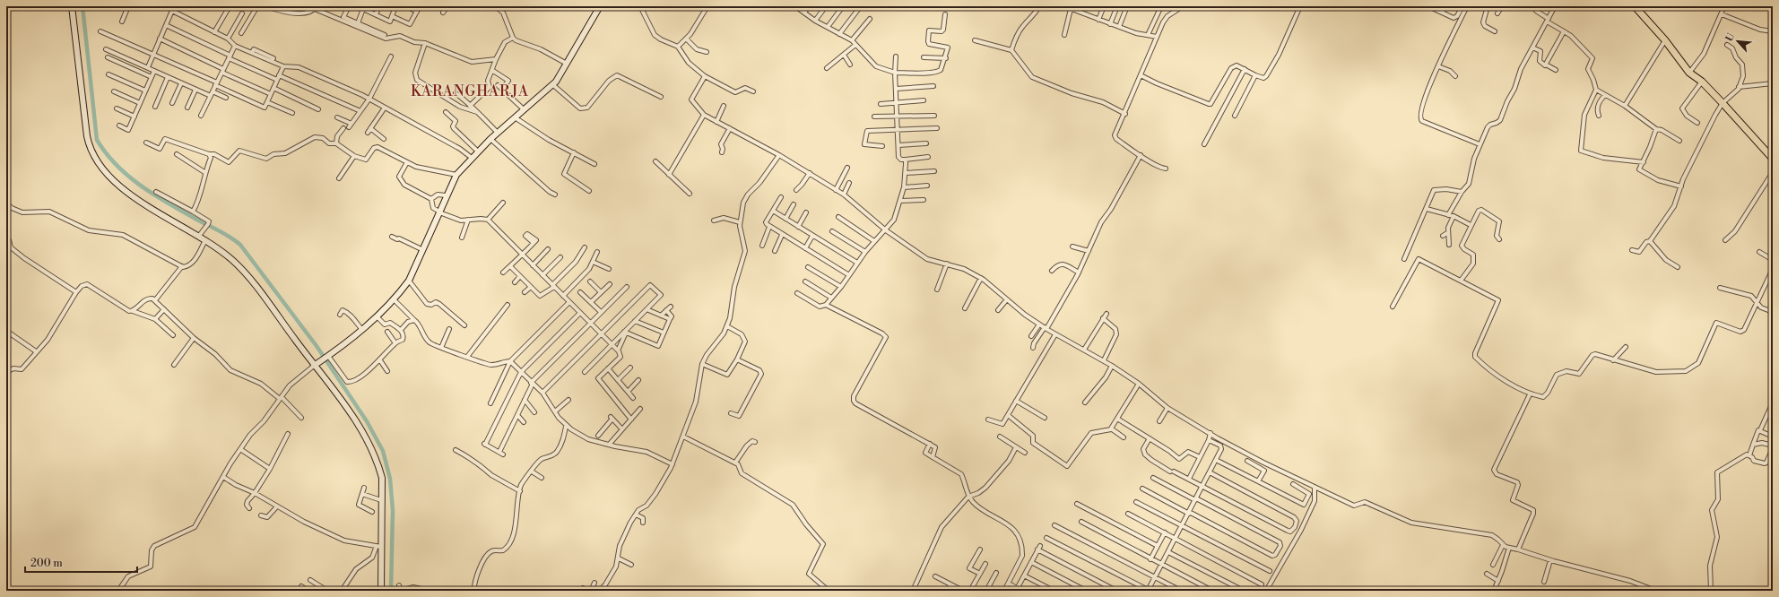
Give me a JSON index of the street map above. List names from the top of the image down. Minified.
{"districts":["KARANGHARJA"],"scale_bar":"200 m","north":"top left"}
